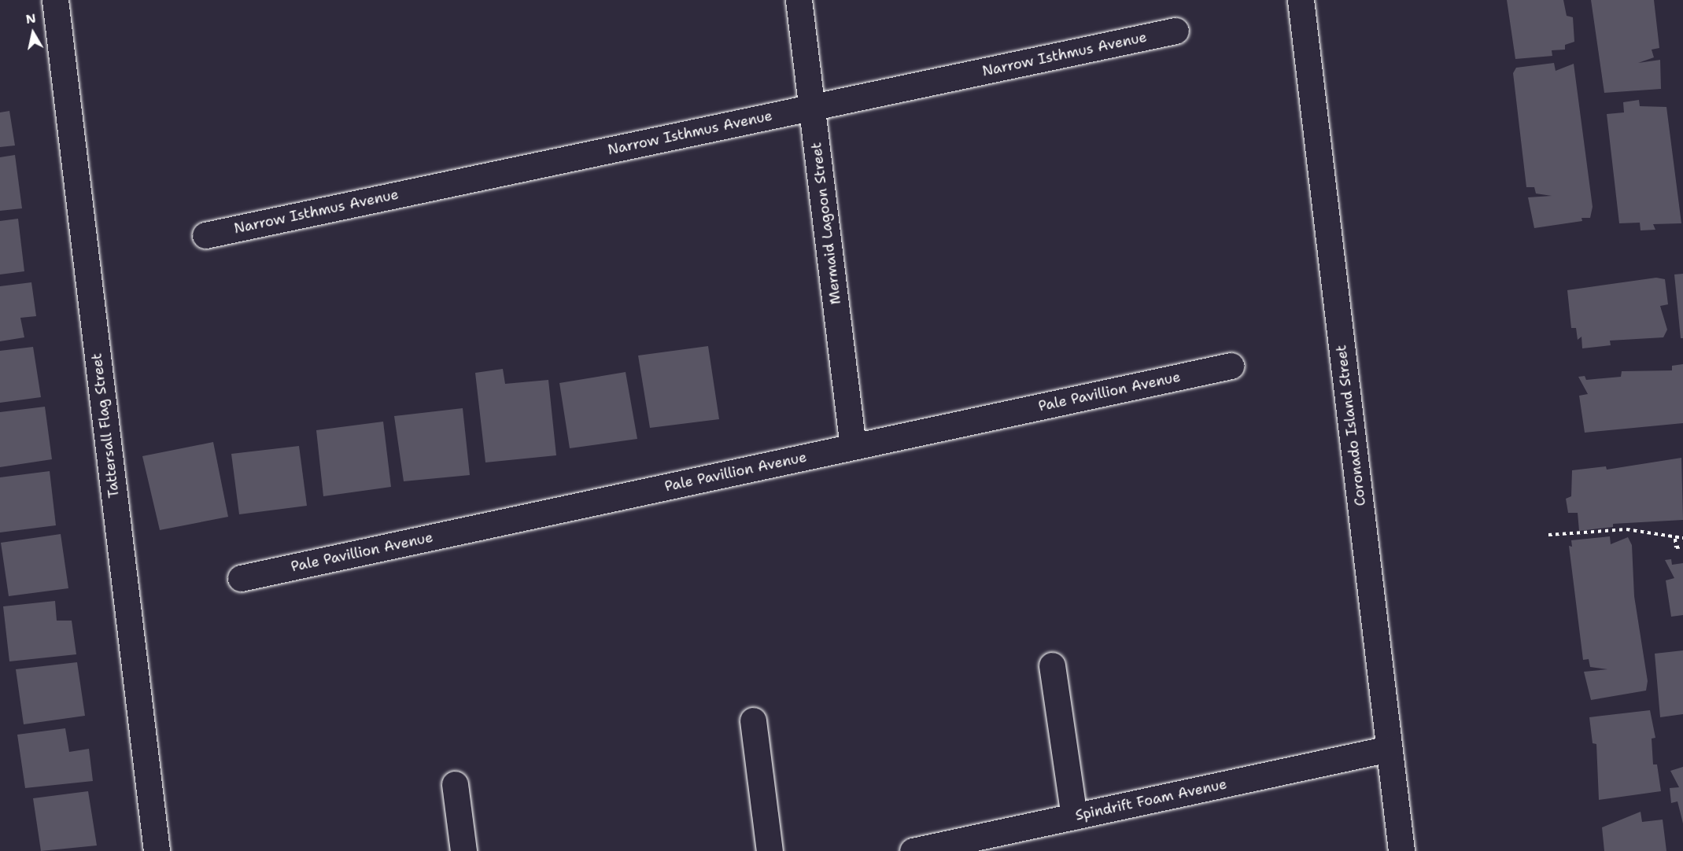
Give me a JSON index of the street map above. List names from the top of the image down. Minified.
{"streets":{"street":["Narrow Isthmus Avenue","Mermaid Lagoon Street","Pale Pavillion Avenue","Tattersall Flag Street","Coronado Island Street","Spindrift Foam Avenue"]},"crossings":[["Narrow Isthmus Avenue","Mermaid Lagoon Street"],["Mermaid Lagoon Street","Pale Pavillion Avenue"],["Coronado Island Street","Spindrift Foam Avenue"]],"north":"top"}
